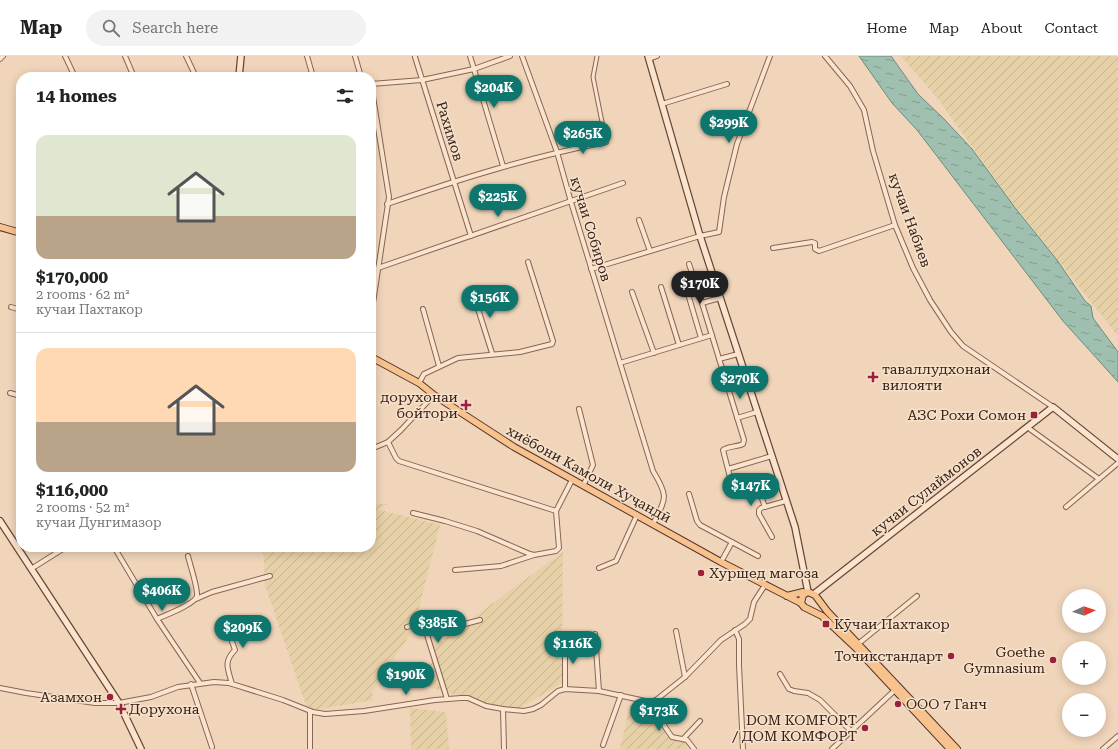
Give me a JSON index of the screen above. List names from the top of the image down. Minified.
{"streets":{"main road":["кучаи Набиев","хиёбони Камоли Хуҷандӣ","кучаи Сулаймонов"],"street":["Рахимов","кучаи Собиров"]},"crossings":[["кучаи Набиев","кучаи Сулаймонов"],["кучаи Собиров","хиёбони Камоли Хуҷандӣ"]],"places":{"health":["таваллудхонаи вилояти","дорухонаи бойтори","Дорухона"],"transit":["АЗС Рохи Сомон","Кӯчаи Пахтакор"],"other":["Хуршед магоза","Точикстандарт","Goethe Gymnasium","Азамхон","ООО 7 Ганч","DOM KOMFORT / ДОМ КОМФОРТ"]},"north":"right","page":{"header":"Map","search":"Search here","nav":["Home","Map","About","Contact"],"heading":"14 homes","price":["$204K","$299K","$265K","$225K","$170K","$156K","$270K","$147K","$406K","$385K","$209K","$116K","$190K","$173K"],"list":[{"name":"$170,000","note":"2 rooms · 62 m² · кучаи Пахтакор"},{"name":"$116,000","note":"2 rooms · 52 m² · кучаи Дунгимазор"}],"map_buttons":["+","−"]}}
